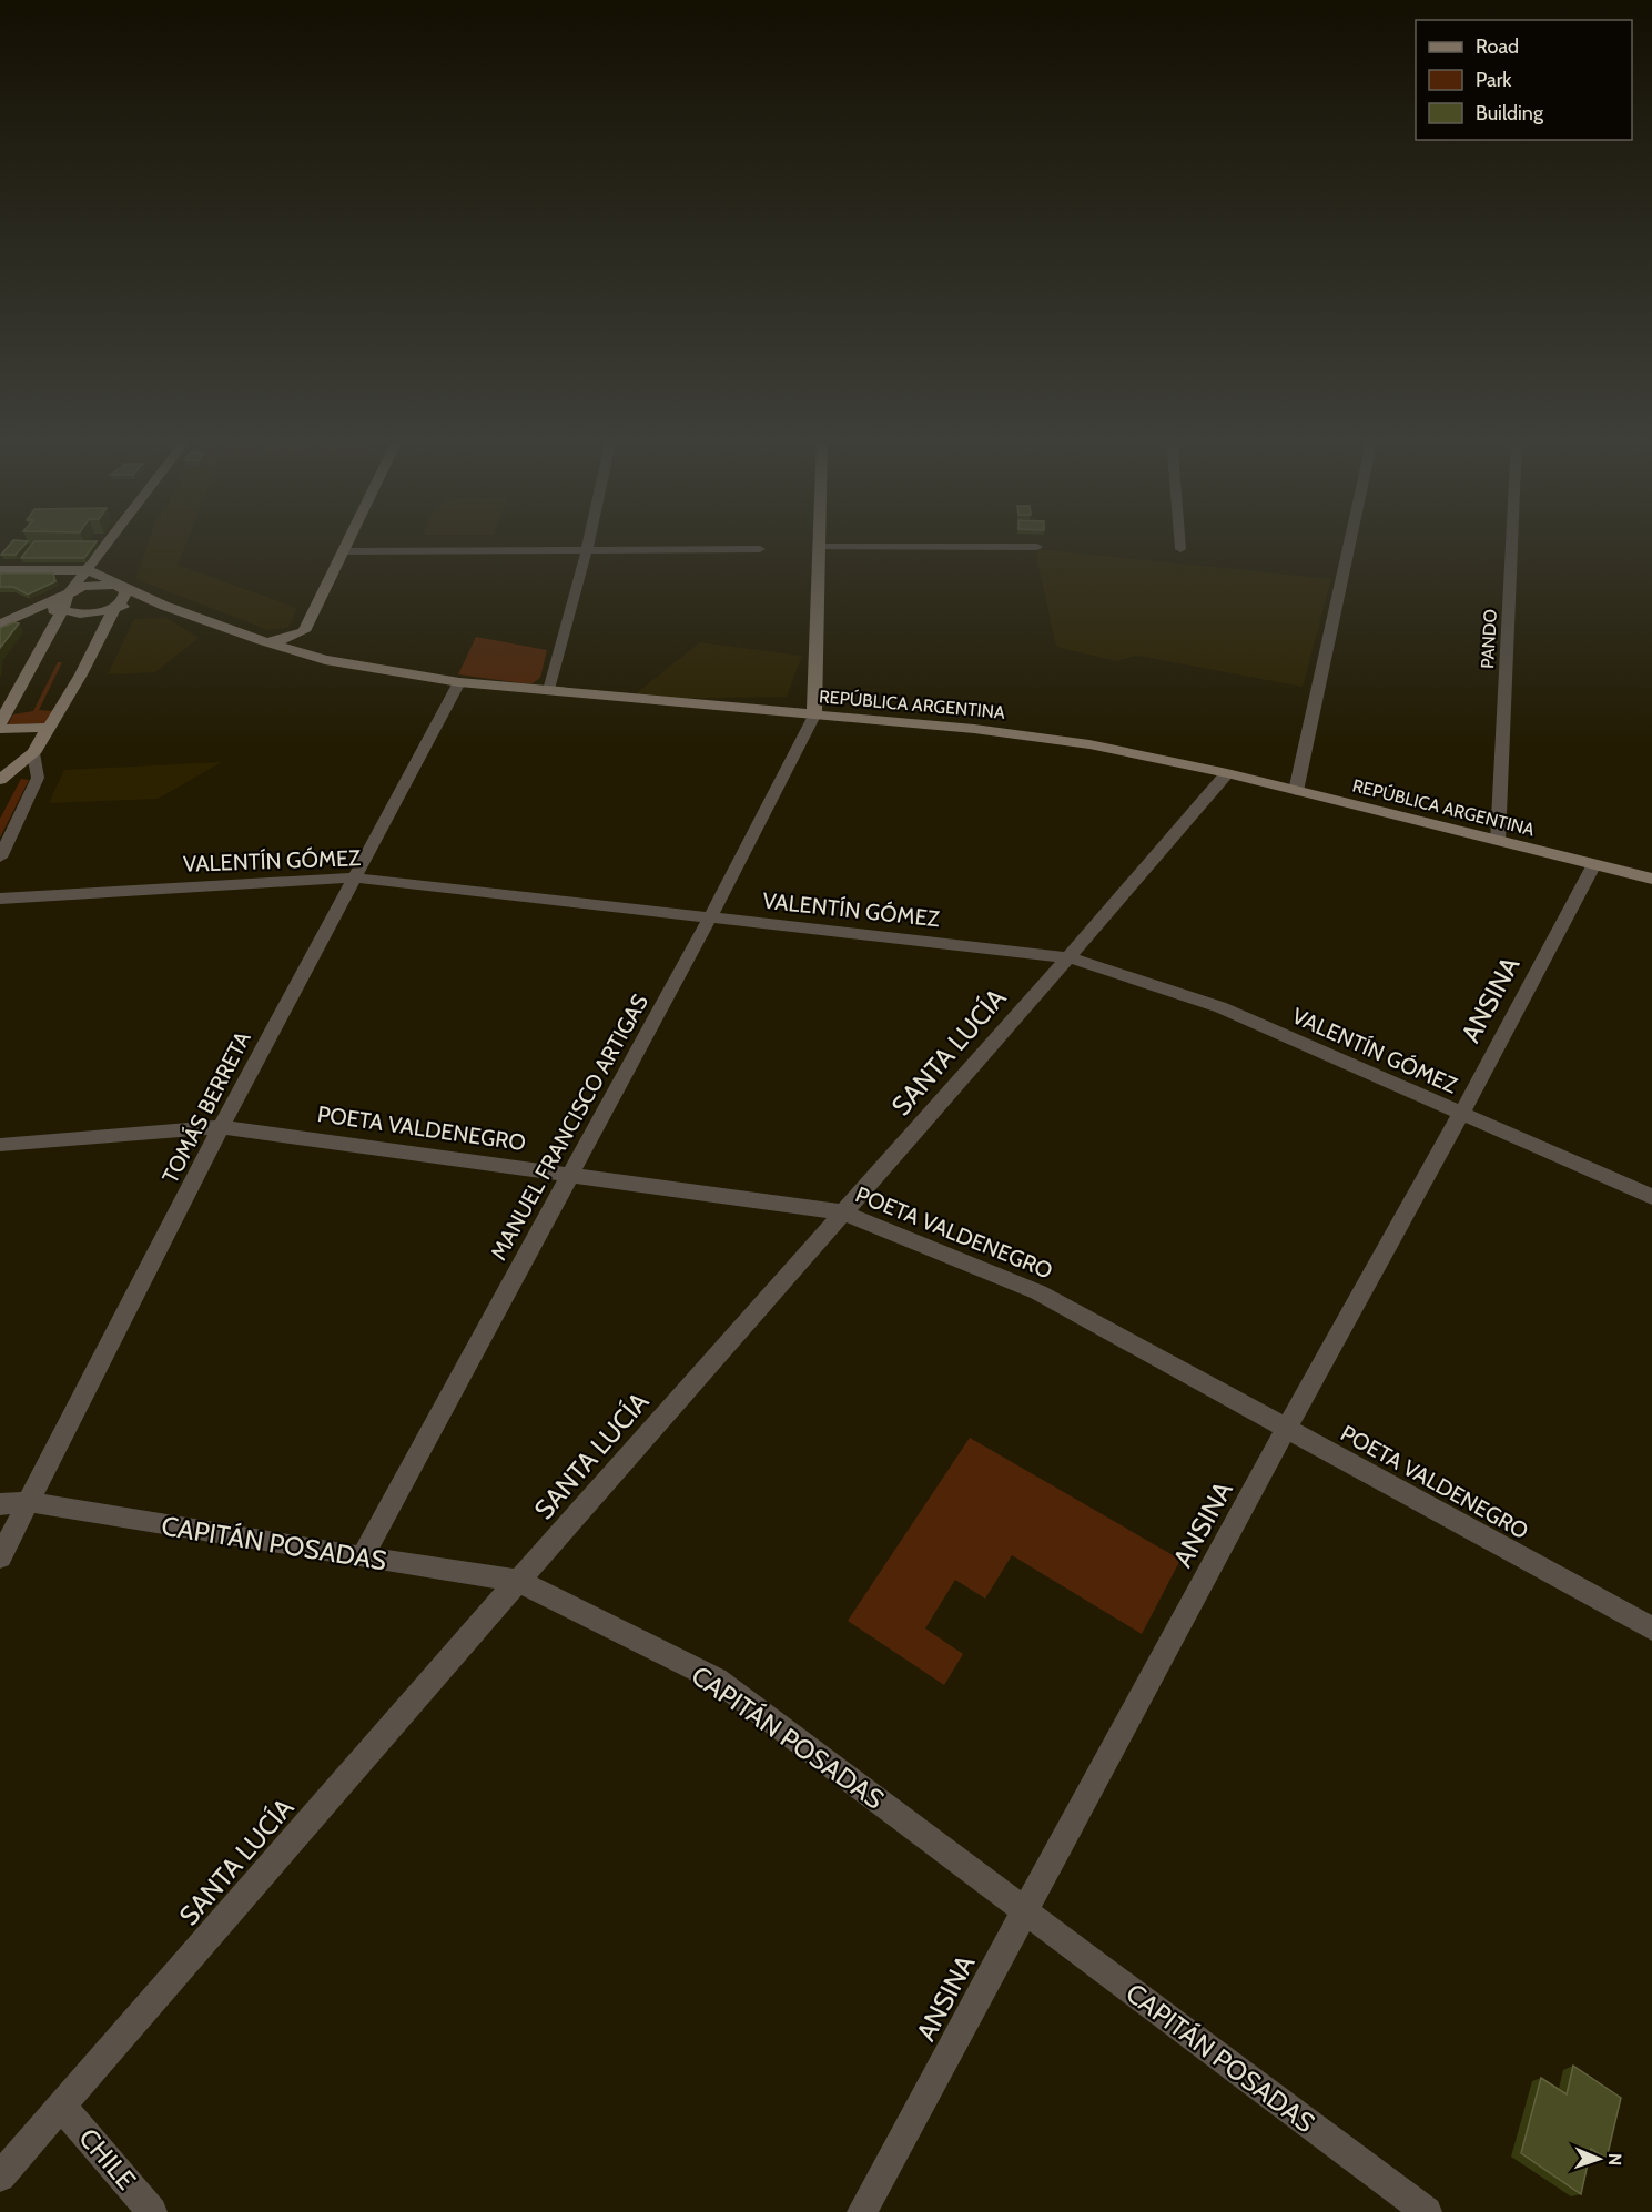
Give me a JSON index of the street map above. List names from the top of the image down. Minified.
{"streets":{"street":["PANDO","REPÚBLICA ARGENTINA","VALENTÍN GÓMEZ","ANSINA","SANTA LUCÍA","TOMÁS BERRETA","MANUEL FRANCISCO ARTIGAS","POETA VALDENEGRO","CAPITÁN POSADAS","CHILE"]},"crossings":[["PANDO","REPÚBLICA ARGENTINA"],["REPÚBLICA ARGENTINA","ANSINA"],["REPÚBLICA ARGENTINA","SANTA LUCÍA"],["REPÚBLICA ARGENTINA","TOMÁS BERRETA"],["REPÚBLICA ARGENTINA","MANUEL FRANCISCO ARTIGAS"],["VALENTÍN GÓMEZ","ANSINA"],["VALENTÍN GÓMEZ","SANTA LUCÍA"],["VALENTÍN GÓMEZ","TOMÁS BERRETA"],["VALENTÍN GÓMEZ","MANUEL FRANCISCO ARTIGAS"],["ANSINA","POETA VALDENEGRO"],["ANSINA","CAPITÁN POSADAS"],["SANTA LUCÍA","POETA VALDENEGRO"],["SANTA LUCÍA","CAPITÁN POSADAS"],["SANTA LUCÍA","CHILE"],["TOMÁS BERRETA","POETA VALDENEGRO"],["TOMÁS BERRETA","CAPITÁN POSADAS"],["MANUEL FRANCISCO ARTIGAS","POETA VALDENEGRO"],["MANUEL FRANCISCO ARTIGAS","CAPITÁN POSADAS"]],"legend":["Road","Park","Building"],"north":"right"}
